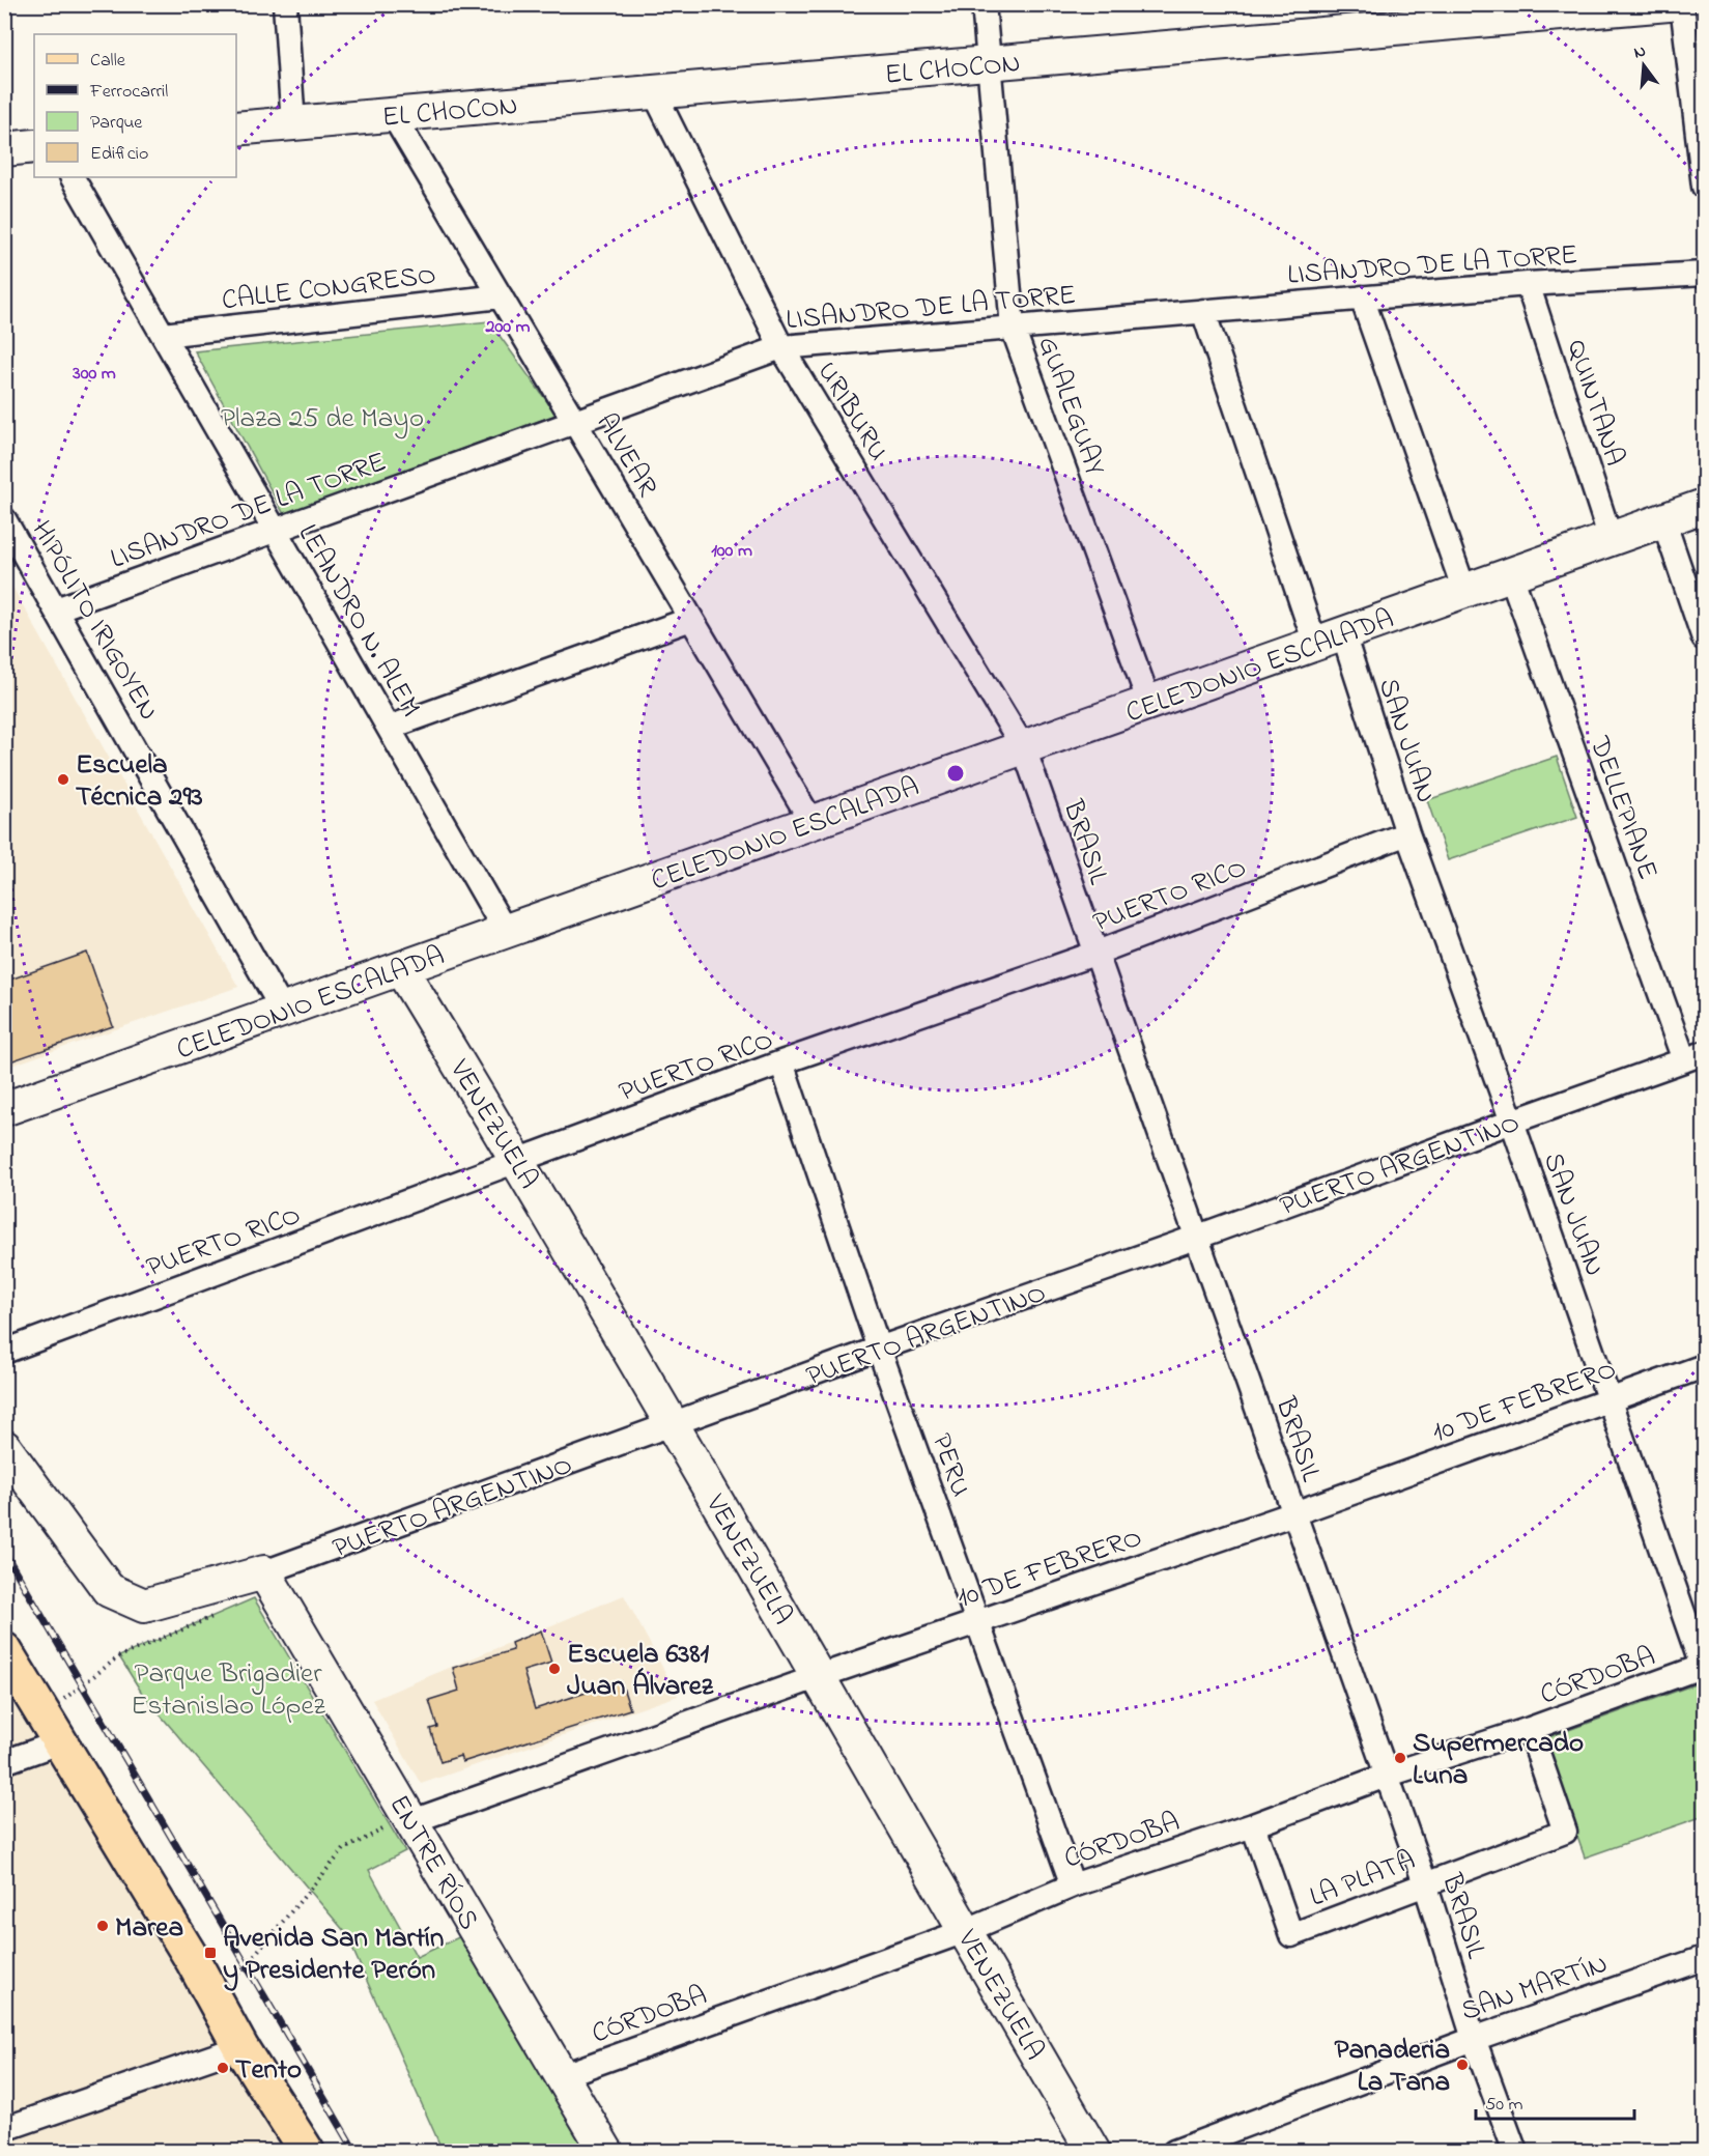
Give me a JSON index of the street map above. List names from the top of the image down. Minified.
{"streets":{"street":["EL CHOCON","LISANDRO DE LA TORRE","CALLE CONGRESO","QUINTANA","GUALEGUAY","URIBURU","ALVEAR","HIPÓLITO IRIGOYEN","LEANDRO N. ALEM","CELEDONIO ESCALADA","SAN JUAN","DELLEPIANE","BRASIL","PUERTO RICO","VENEZUELA","PUERTO ARGENTINO","10 DE FEBRERO","PERU","CÓRDOBA","ENTRE RÍOS","LA PLATA","SAN MARTÍN"]},"crossings":[["EL CHOCON","GUALEGUAY"],["EL CHOCON","URIBURU"],["EL CHOCON","ALVEAR"],["LISANDRO DE LA TORRE","QUINTANA"],["LISANDRO DE LA TORRE","GUALEGUAY"],["LISANDRO DE LA TORRE","URIBURU"],["LISANDRO DE LA TORRE","ALVEAR"],["LISANDRO DE LA TORRE","HIPÓLITO IRIGOYEN"],["LISANDRO DE LA TORRE","LEANDRO N. ALEM"],["LISANDRO DE LA TORRE","SAN JUAN"],["CALLE CONGRESO","ALVEAR"],["CALLE CONGRESO","LEANDRO N. ALEM"],["QUINTANA","CELEDONIO ESCALADA"],["GUALEGUAY","CELEDONIO ESCALADA"],["URIBURU","CELEDONIO ESCALADA"],["URIBURU","BRASIL"],["ALVEAR","CELEDONIO ESCALADA"],["HIPÓLITO IRIGOYEN","CELEDONIO ESCALADA"],["LEANDRO N. ALEM","CELEDONIO ESCALADA"],["CELEDONIO ESCALADA","SAN JUAN"],["CELEDONIO ESCALADA","DELLEPIANE"],["CELEDONIO ESCALADA","BRASIL"],["CELEDONIO ESCALADA","VENEZUELA"],["SAN JUAN","PUERTO RICO"],["SAN JUAN","PUERTO ARGENTINO"],["SAN JUAN","10 DE FEBRERO"],["SAN JUAN","CÓRDOBA"],["DELLEPIANE","PUERTO ARGENTINO"],["BRASIL","PUERTO RICO"],["BRASIL","PUERTO ARGENTINO"],["BRASIL","10 DE FEBRERO"],["BRASIL","CÓRDOBA"],["BRASIL","LA PLATA"],["BRASIL","SAN MARTÍN"],["PUERTO RICO","VENEZUELA"],["PUERTO RICO","PERU"],["VENEZUELA","PUERTO ARGENTINO"],["VENEZUELA","10 DE FEBRERO"],["VENEZUELA","CÓRDOBA"],["PUERTO ARGENTINO","PERU"],["PUERTO ARGENTINO","ENTRE RÍOS"],["10 DE FEBRERO","PERU"],["10 DE FEBRERO","ENTRE RÍOS"],["PERU","CÓRDOBA"],["CÓRDOBA","ENTRE RÍOS"],["CÓRDOBA","LA PLATA"]],"parks":["Plaza 25 de Mayo","Parque Brigadier Estanislao López"],"places":{"other":["Escuela Técnica 293","Escuela 6381 Juan Álvarez","Supermercado Luna","Marea","Panaderia La Tana","Tento"],"transit":["Avenida San Martín y Presidente Perón"]},"legend":["Calle","Ferrocarril","Parque","Edificio"],"scale_bar":"50 m","north":"top","rings":["200 m","300 m","100 m"]}
